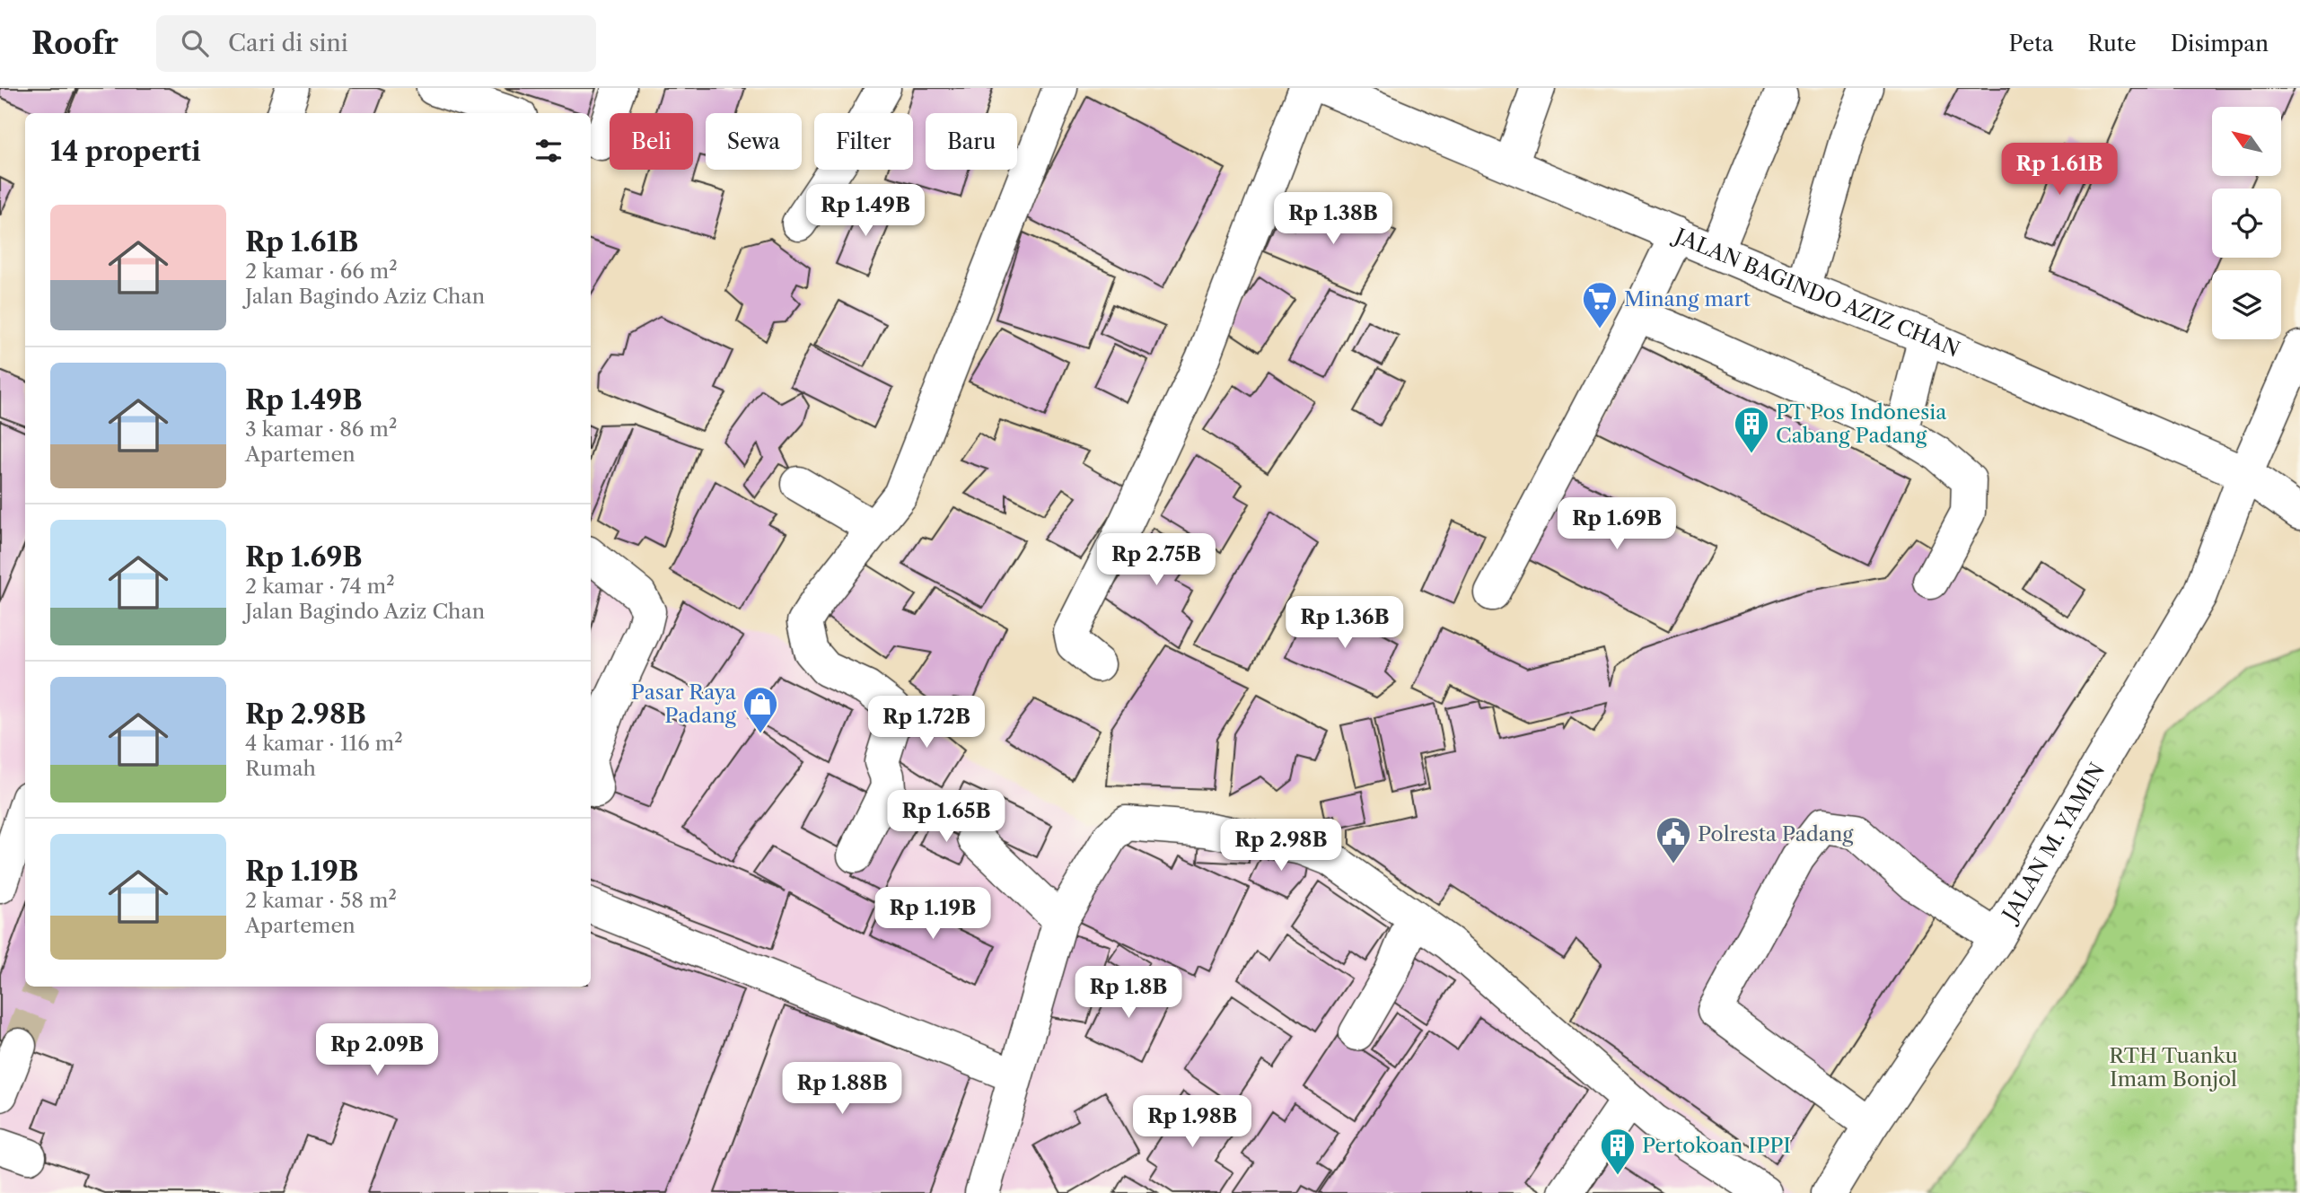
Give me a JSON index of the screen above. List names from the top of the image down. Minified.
{"streets":{"main road":["JALAN BAGINDO AZIZ CHAN","JALAN M. YAMIN"]},"crossings":[["JALAN BAGINDO AZIZ CHAN","JALAN M. YAMIN"]],"parks":["RTH Tuanku Imam Bonjol"],"places":{"supermarket":["Minang mart"],"building":["PT Pos Indonesia Cabang Padang","Pertokoan IPPI"],"shop":["Pasar Raya Padang"],"public building":["Polresta Padang"]},"north":"top left","page":{"header":"Roofr","search":"Cari di sini","nav":["Peta","Rute","Disimpan"],"chip":["Beli","Sewa","Filter","Baru"],"heading":"14 properti","price":["Rp 1.61B","Rp 1.49B","Rp 1.38B","Rp 1.69B","Rp 2.75B","Rp 1.36B","Rp 1.72B","Rp 1.65B","Rp 2.98B","Rp 1.19B","Rp 1.8B","Rp 2.09B","Rp 1.88B","Rp 1.98B"],"list":[{"name":"Rp 1.61B","note":"2 kamar · 66 m² · Jalan Bagindo Aziz Chan"},{"name":"Rp 1.49B","note":"3 kamar · 86 m² · Apartemen"},{"name":"Rp 1.69B","note":"2 kamar · 74 m² · Jalan Bagindo Aziz Chan"},{"name":"Rp 2.98B","note":"4 kamar · 116 m² · Rumah"},{"name":"Rp 1.19B","note":"2 kamar · 58 m² · Apartemen"}]}}
